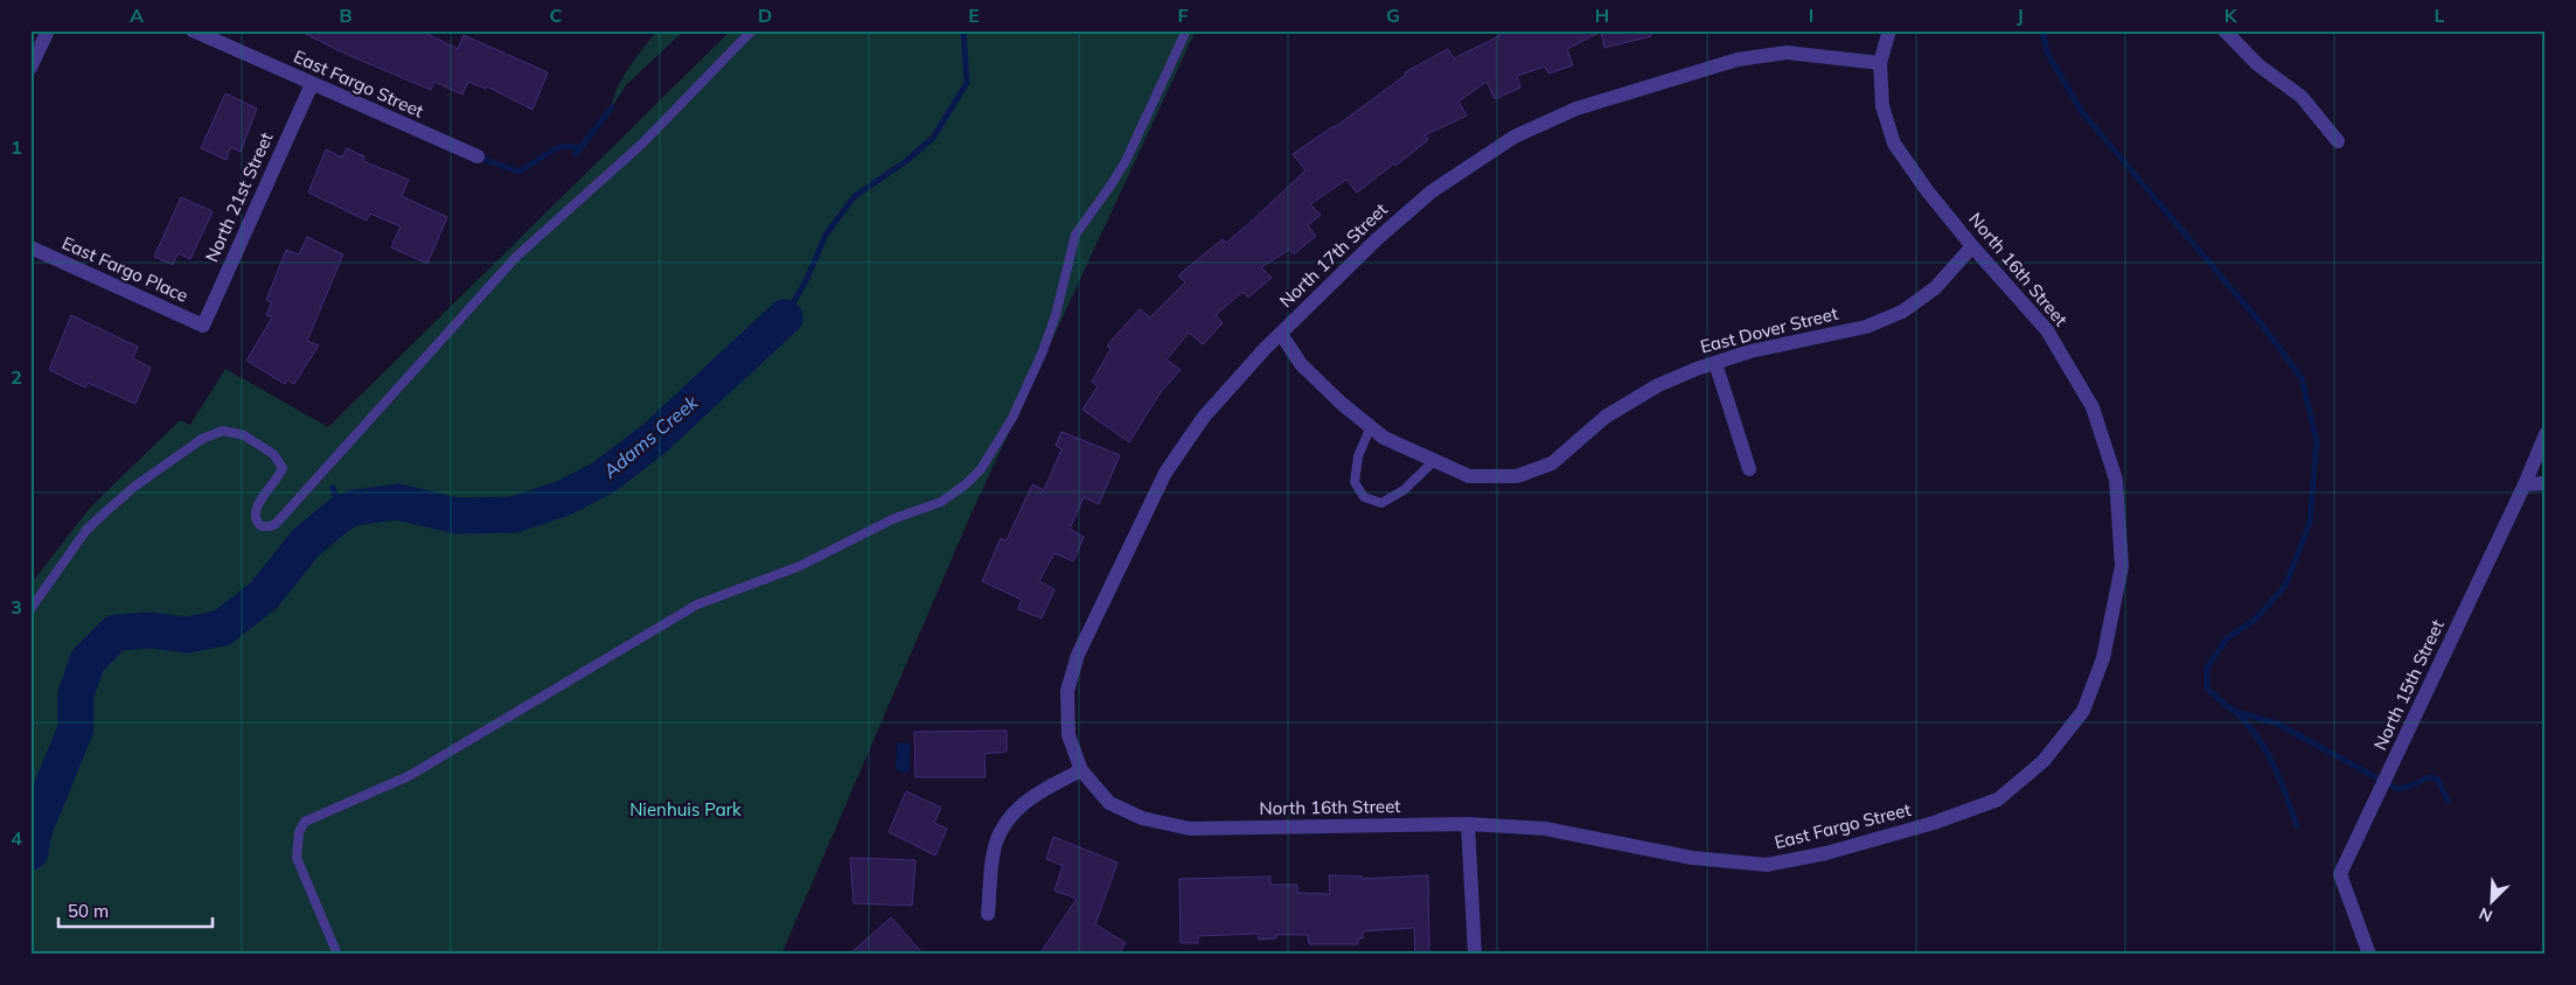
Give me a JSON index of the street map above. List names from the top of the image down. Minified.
{"streets":{"street":["East Fargo Street","North 21st Street","North 17th Street","East Fargo Place","North 16th Street","East Dover Street","North 15th Street"]},"crossings":[["East Fargo Street","North 21st Street"],["East Fargo Street","North 16th Street"],["North 21st Street","East Fargo Place"],["North 17th Street","North 16th Street"],["North 17th Street","East Dover Street"],["North 16th Street","East Dover Street"]],"water":["Adams Creek"],"parks":["Nienhuis Park"],"scale_bar":"50 m","north":"bottom left","grid":{"columns":["A","B","C","D","E","F","G","H","I","J","K","L"],"rows":["1","2","3","4"]}}
